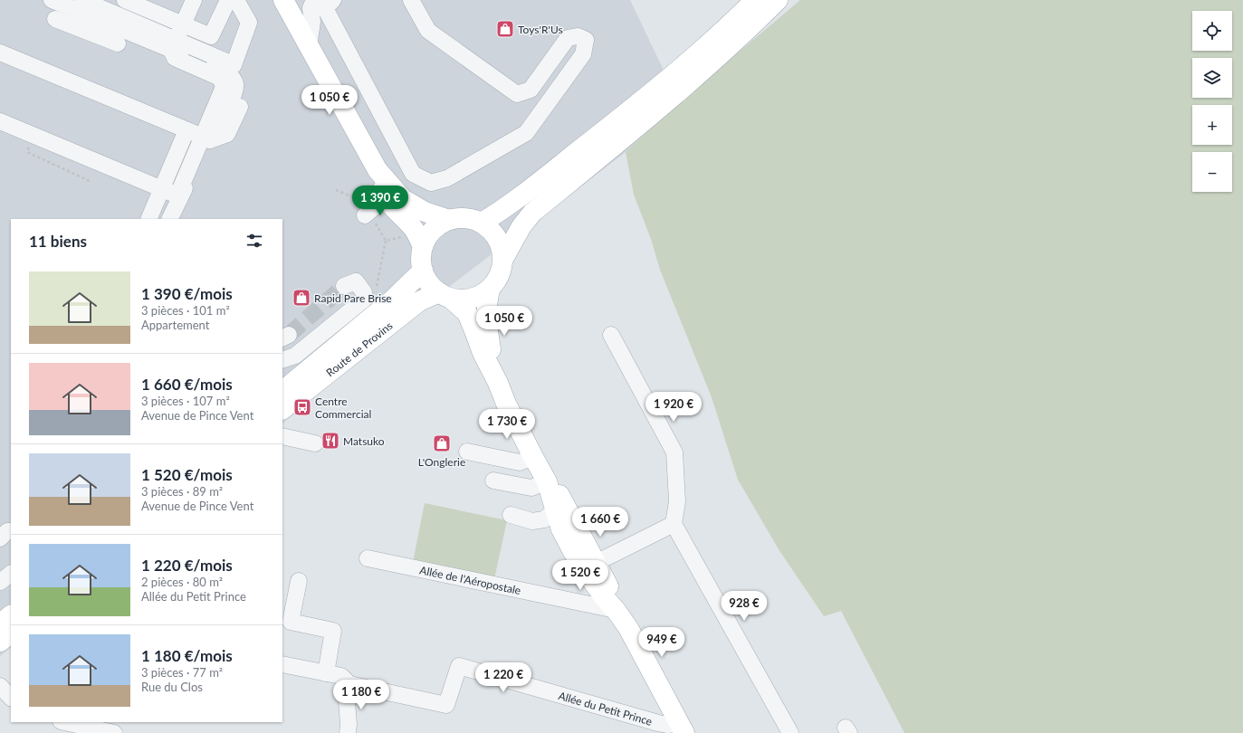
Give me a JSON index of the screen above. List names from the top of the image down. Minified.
{"streets":{"main road":["Route de Provins"],"street":["Allée de l'Aéropostale","Allée du Petit Prince"]},"places":{"shop":["Toys'R'Us","Rapid Pare Brise","L'Onglerie"],"bus stop":["Centre Commercial"],"restaurant":["Matsuko"]},"page":{"map_buttons":["+","−"],"price":["1 050 €","1 390 €","1 050 €","1 920 €","1 730 €","1 660 €","1 520 €","928 €","949 €","1 220 €","1 180 €"],"heading":"11 biens","list":[{"name":"1 390 €/mois","note":"3 pièces · 101 m² · Appartement"},{"name":"1 660 €/mois","note":"3 pièces · 107 m² · Avenue de Pince Vent"},{"name":"1 520 €/mois","note":"3 pièces · 89 m² · Avenue de Pince Vent"},{"name":"1 220 €/mois","note":"2 pièces · 80 m² · Allée du Petit Prince"},{"name":"1 180 €/mois","note":"3 pièces · 77 m² · Rue du Clos"}]}}
